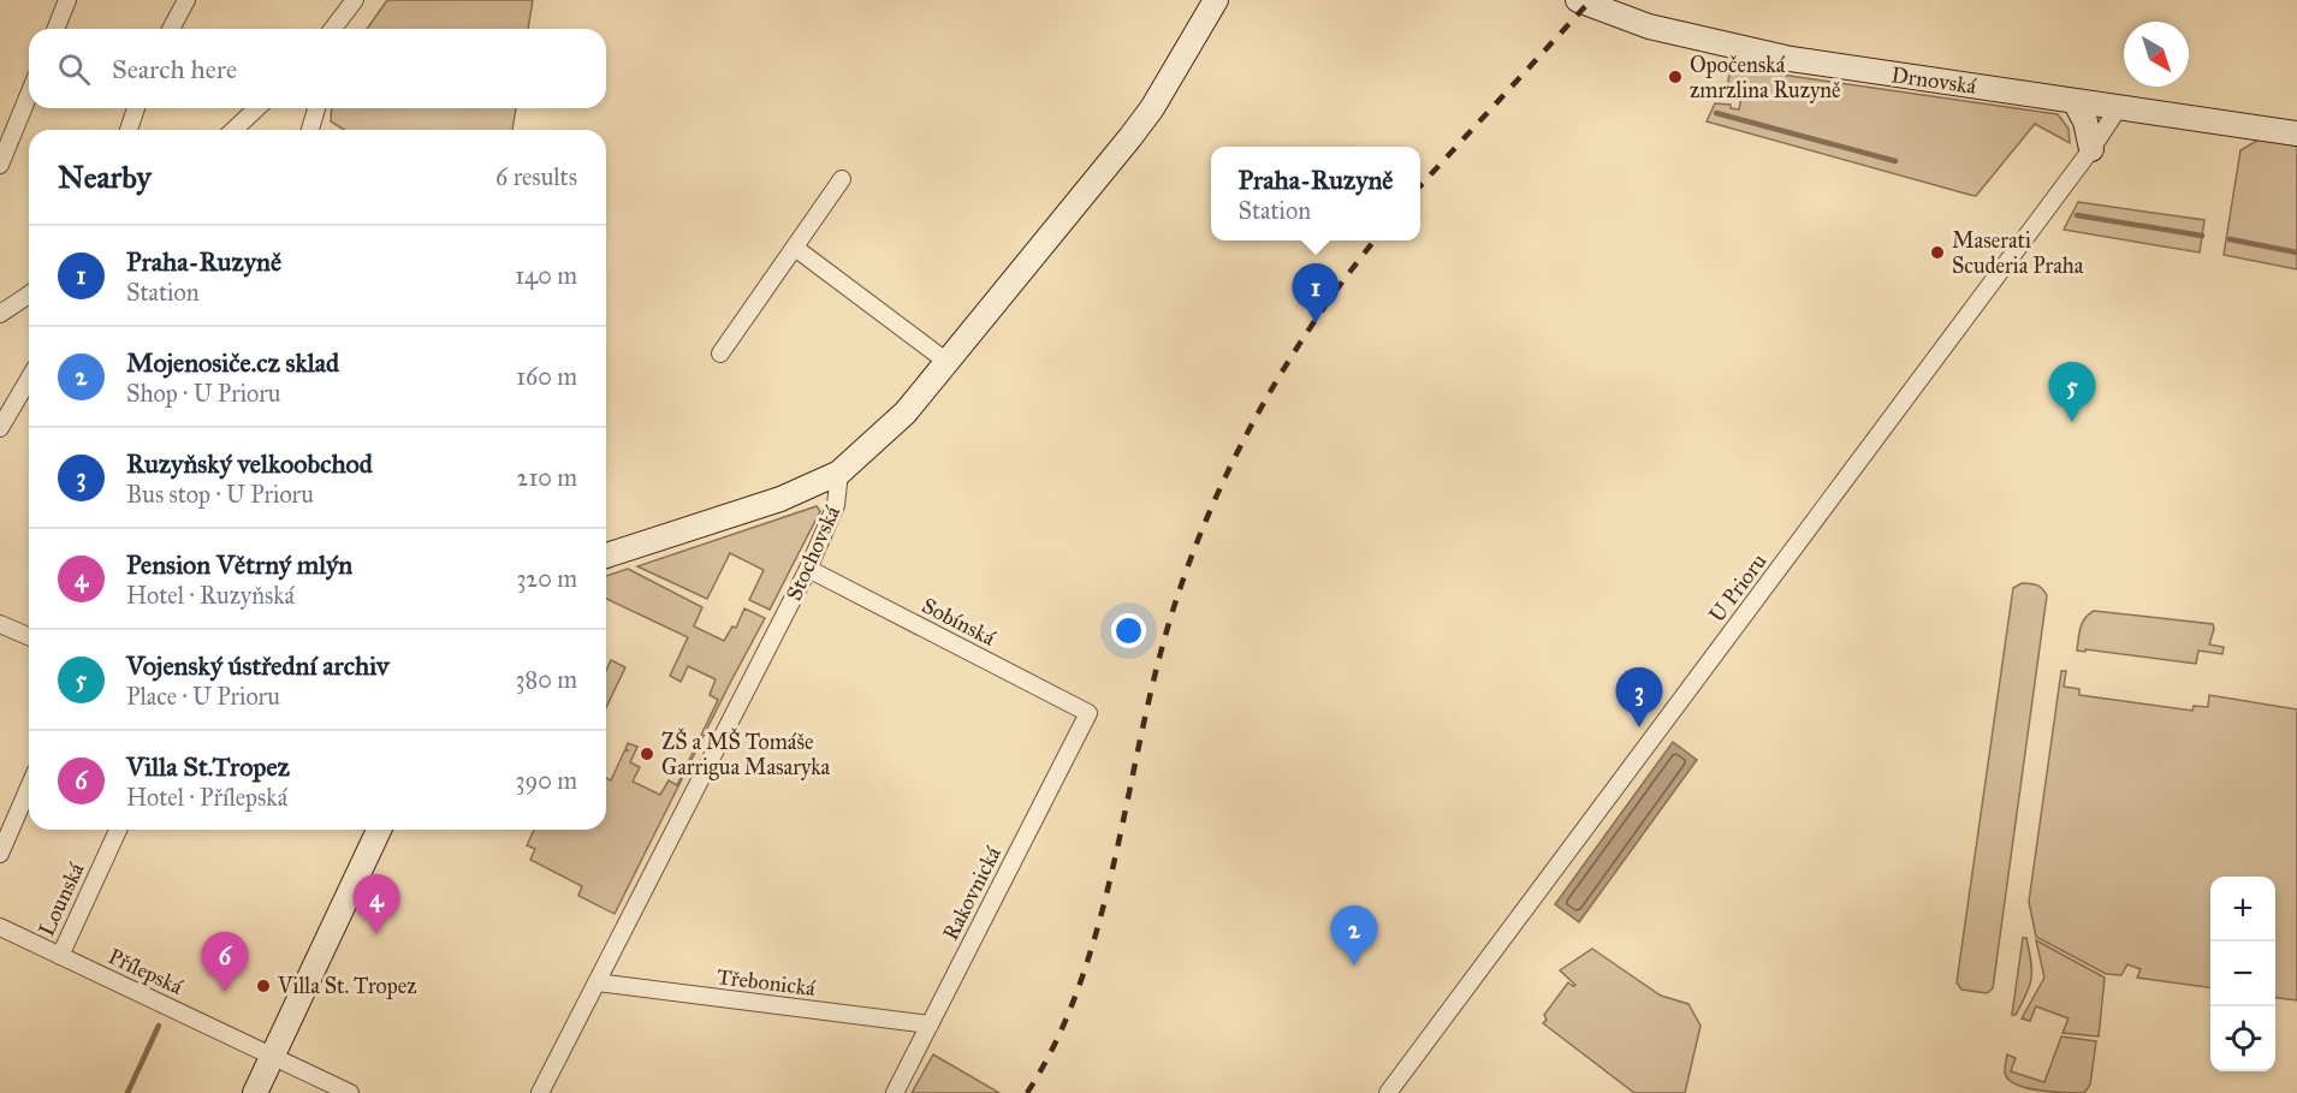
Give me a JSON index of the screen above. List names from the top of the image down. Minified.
{"streets":{"street":["Drnovská","Stochovská","U Prioru","Sobínská","Rakovnická","Lounská","Přílepská","Třebonická"]},"crossings":[["Drnovská","U Prioru"],["Stochovská","Sobínská"],["Stochovská","Třebonická"],["Sobínská","Rakovnická"],["Rakovnická","Třebonická"],["Lounská","Přílepská"]],"places":["Opočenská zmrzlina Ruzyně","Maserati Scuderia Praha","ZŠ a MŠ Tomáše Garrigua Masaryka","Villa St. Tropez"],"north":"bottom right","page":{"search":"Search here","heading":["Nearby","6 results"],"popup":["Praha-Ruzyně","Station"],"list":[{"mark":"1","name":"Praha-Ruzyně","note":"Station","value":"140 m"},{"mark":"2","name":"Mojenosiče.cz sklad","note":"Shop · U Prioru","value":"160 m"},{"mark":"3","name":"Ruzyňský velkoobchod","note":"Bus stop · U Prioru","value":"210 m"},{"mark":"4","name":"Pension Větrný mlýn","note":"Hotel · Ruzyňská","value":"320 m"},{"mark":"5","name":"Vojenský ústřední archiv","note":"Place · U Prioru","value":"380 m"},{"mark":"6","name":"Villa St.Tropez","note":"Hotel · Přílepská","value":"390 m"}],"pins":["1","5","3","4","2","6"],"map_buttons":["+","−"]}}
